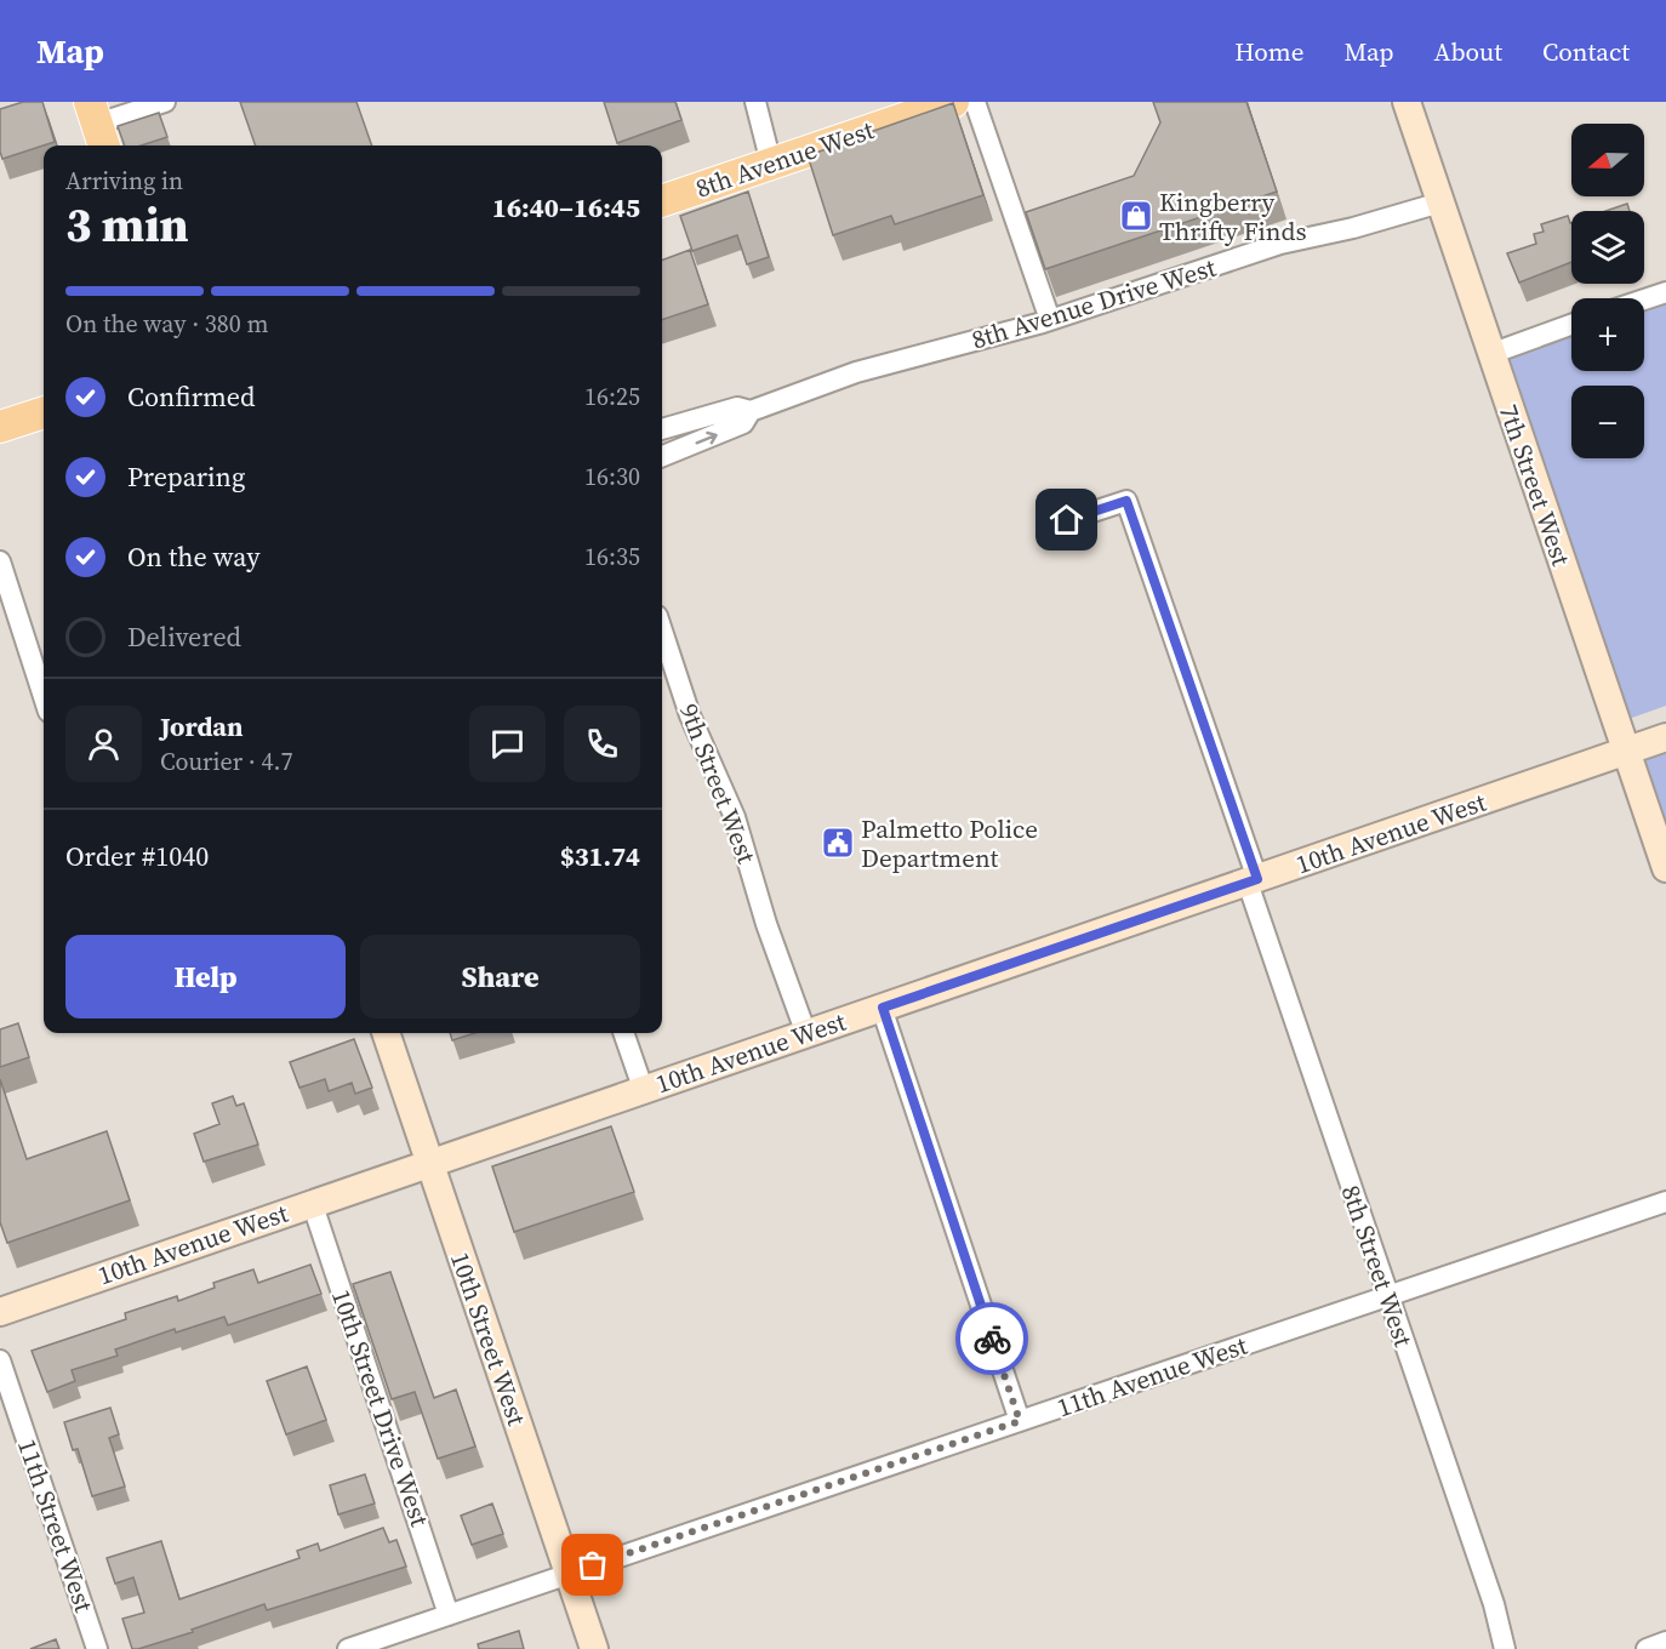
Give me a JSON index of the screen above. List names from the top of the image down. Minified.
{"streets":{"main road":["8th Avenue West"],"street":["8th Avenue Drive West","7th Street West","9th Street West","10th Avenue West","8th Street West","10th Street West","11th Avenue West","10th Street Drive West","11th Street West"]},"crossings":[["8th Avenue Drive West","7th Street West"],["7th Street West","10th Avenue West"],["9th Street West","10th Avenue West"],["10th Avenue West","8th Street West"],["10th Avenue West","10th Street West"],["10th Avenue West","10th Street Drive West"],["8th Street West","11th Avenue West"],["10th Street West","11th Avenue West"],["11th Avenue West","10th Street Drive West"]],"places":{"shop":["Kingberry Thrifty Finds"],"public building":["Palmetto Police Department"]},"north":"left","page":{"header":"Map","nav":["Home","Map","About","Contact"],"map_buttons":["+","−"],"heading":["3 min","Arriving in","16:40–16:45"],"panel":["Jordan","Courier · 4.7","Order #1040","$31.74"],"bar":"On the way · 380 m","list":[["Confirmed","16:25"],["Preparing","16:30"],["On the way","16:35"],"Delivered"],"buttons":["Help","Share"]}}
